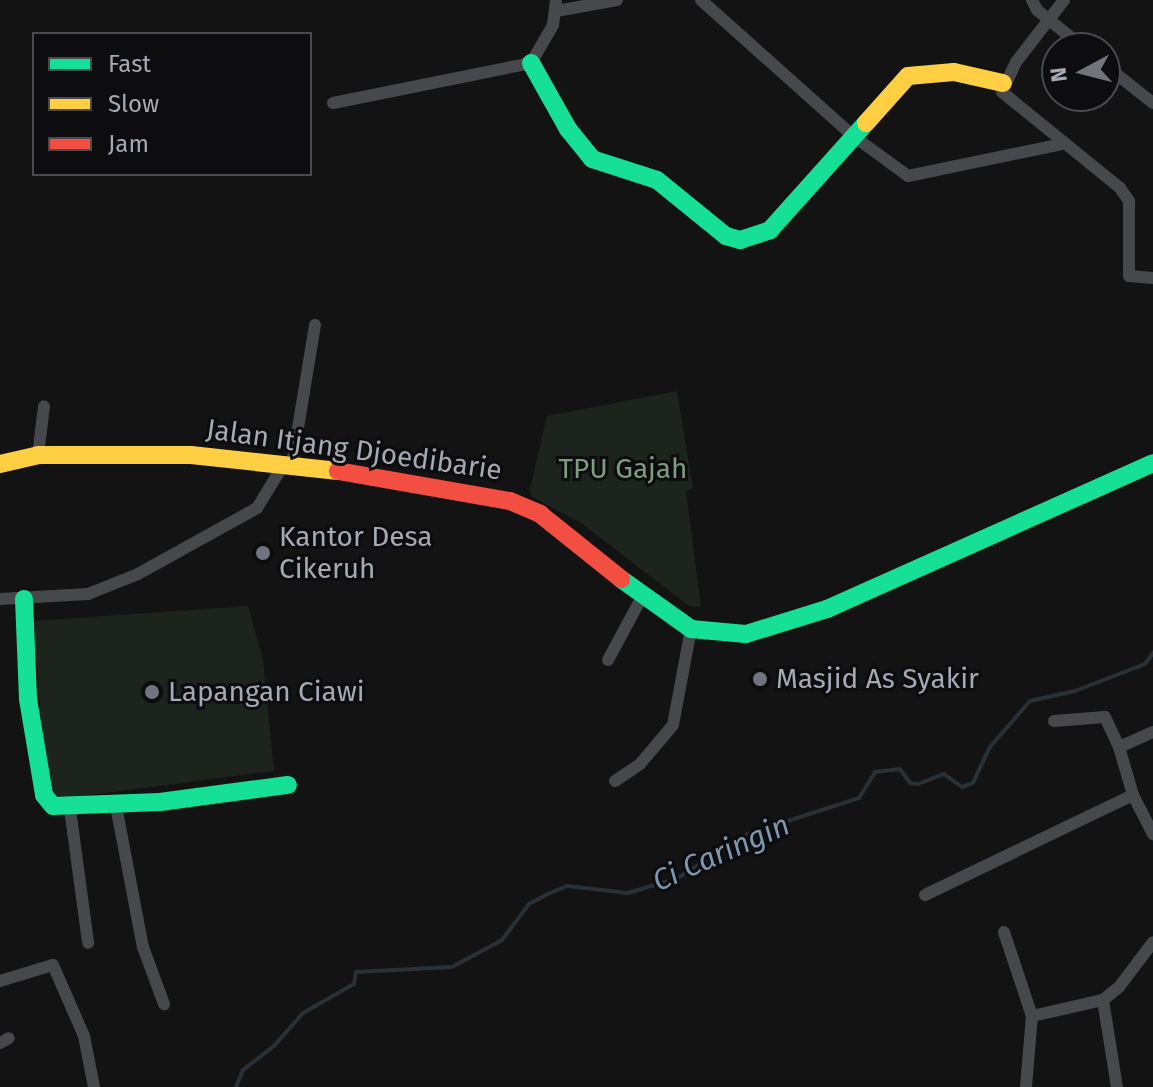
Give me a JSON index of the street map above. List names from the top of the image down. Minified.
{"streets":{"main road":["Jalan Itjang Djoedibarie"]},"water":["Ci Caringin"],"parks":["TPU Gajah"],"places":["Kantor Desa Cikeruh","Masjid As Syakir","Lapangan Ciawi"],"legend":["Fast","Slow","Jam"],"north":"left"}
